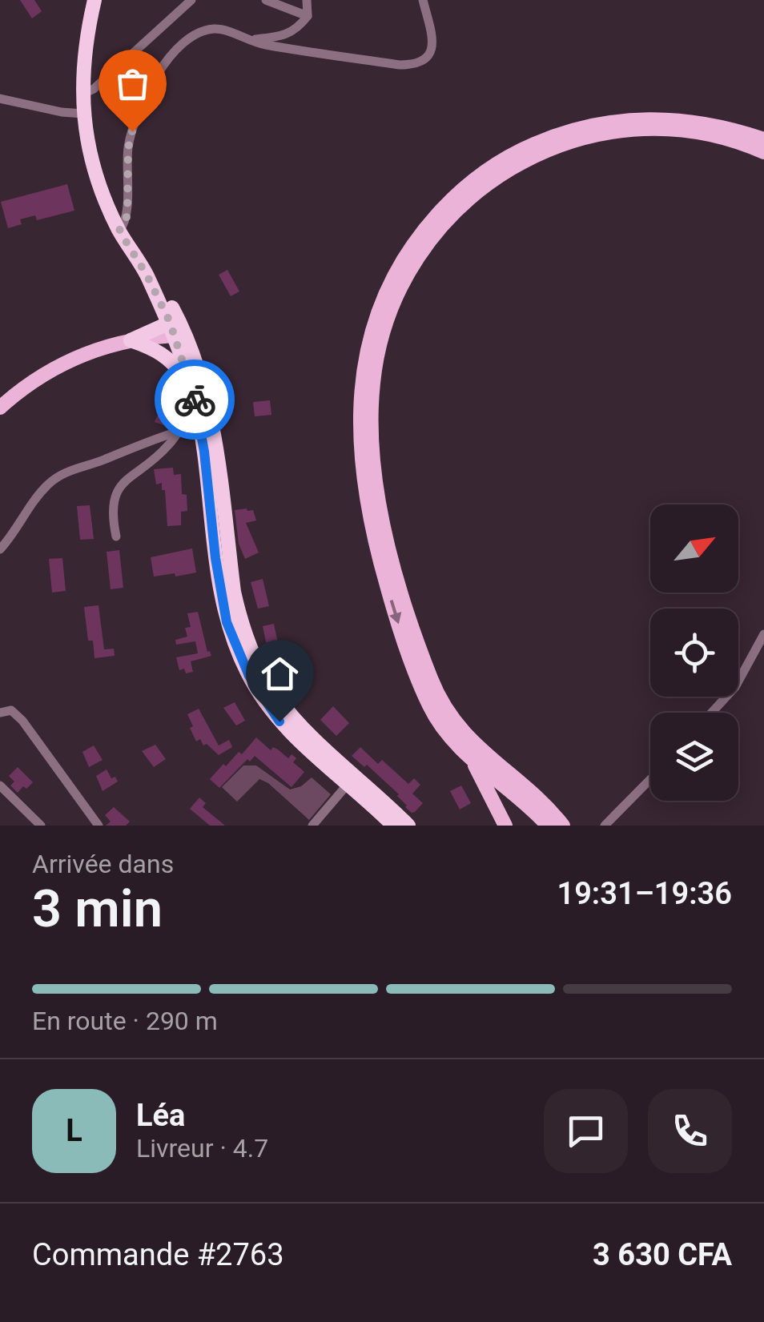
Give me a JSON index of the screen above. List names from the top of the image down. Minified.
{"north":"top right","page":{"heading":["3 min","Arrivée dans","19:31–19:36"],"panel":["Léa","Livreur · 4.7","Commande #2763","3 630 CFA"],"bar":"En route · 290 m","round":"L"}}
